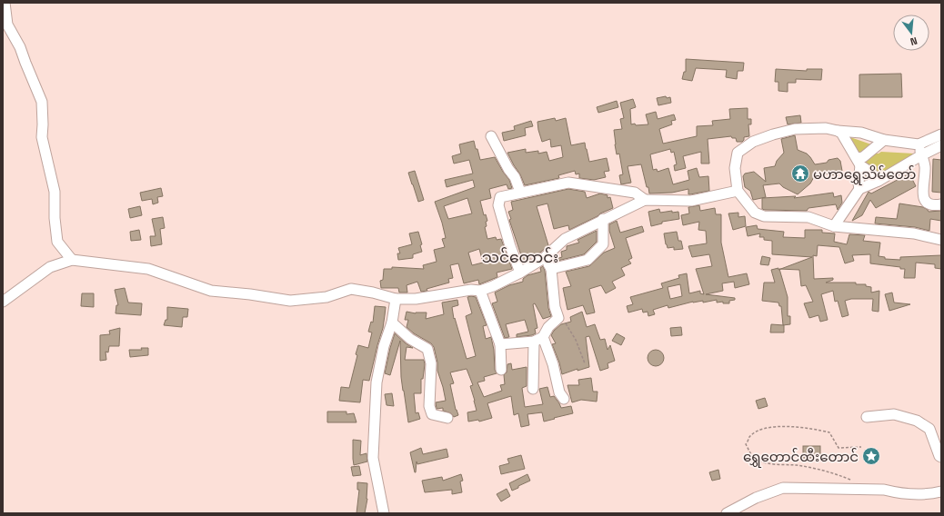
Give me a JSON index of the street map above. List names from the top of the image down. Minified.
{"districts":["သင်တောင်း"],"places":{"temple":["မဟာရွှေသိမ်တော်"],"place":["ရွှေတောင်ထီးတောင်"]},"north":"bottom"}
